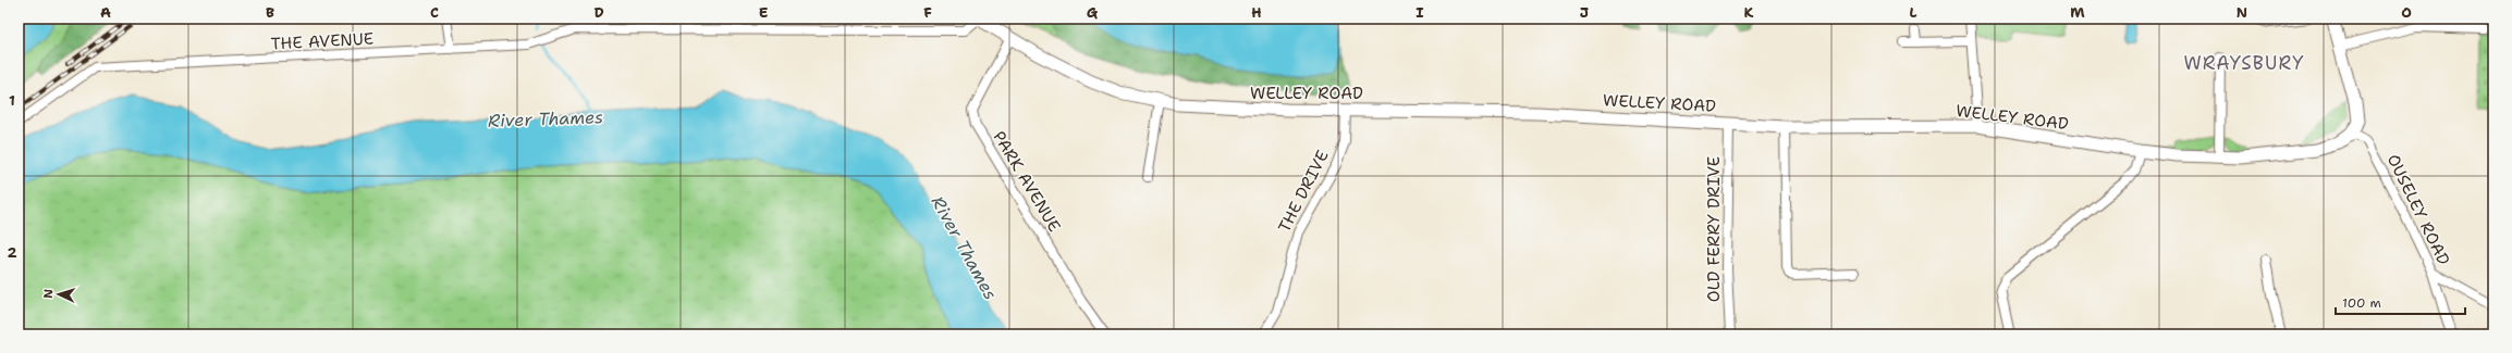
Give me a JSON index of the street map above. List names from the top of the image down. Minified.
{"streets":{"main road":["WELLEY ROAD"],"street":["THE AVENUE","PARK AVENUE","THE DRIVE","OUSELEY ROAD","OLD FERRY DRIVE"]},"crossings":[["THE AVENUE","WELLEY ROAD"],["WELLEY ROAD","PARK AVENUE"],["WELLEY ROAD","THE DRIVE"],["WELLEY ROAD","OUSELEY ROAD"],["WELLEY ROAD","OLD FERRY DRIVE"]],"districts":["WRAYSBURY"],"water":["River Thames"],"scale_bar":"100 m","north":"left","grid":{"columns":["A","B","C","D","E","F","G","H","I","J","K","L","M","N","O"],"rows":["1","2"]}}
